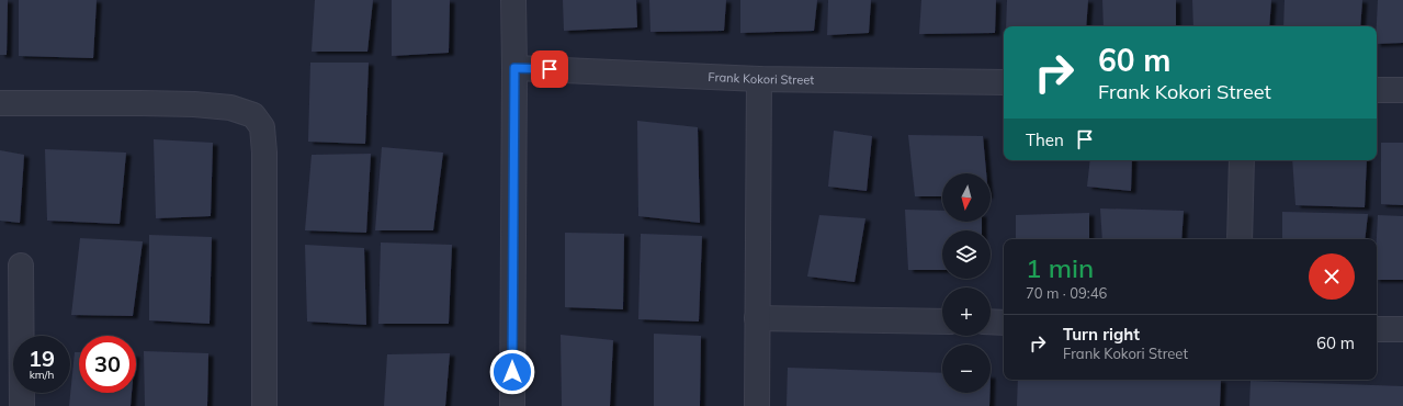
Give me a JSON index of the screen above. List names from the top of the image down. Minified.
{"streets":{"street":["Frank Kokori Street"]},"north":"bottom","page":{"turn":["60 m","Frank Kokori Street"],"then":"Then","map_buttons":["+","−"],"heading":["1 min","70 m · 09:46"],"list":[{"name":"Turn right","note":"Frank Kokori Street","value":"60 m"}],"speed":"19 km/h","limit":"30"}}
